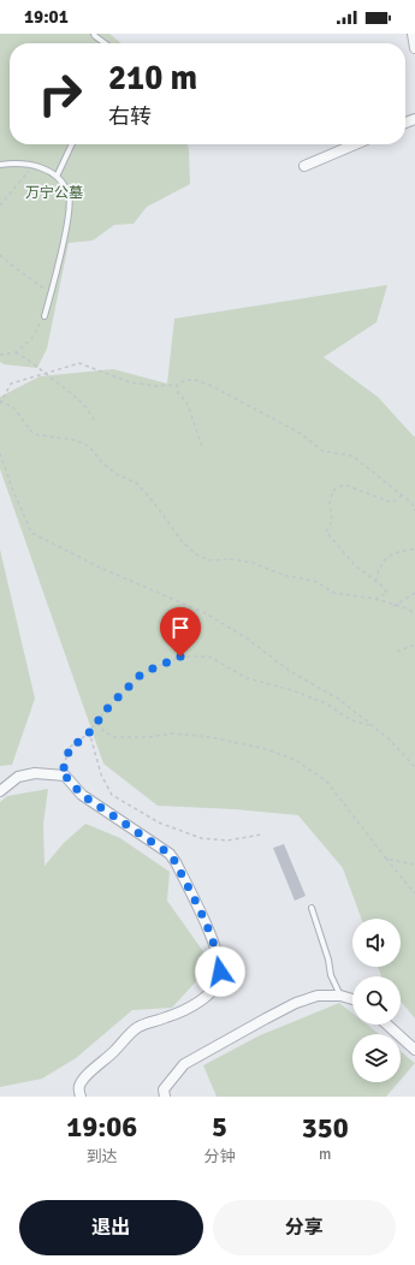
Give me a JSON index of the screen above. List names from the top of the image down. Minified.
{"parks":["万宁公墓"],"page":{"status":"19:01","turn":["210 m","右转"],"eta":["19:06","到达","5","分钟","350","m"],"buttons":["退出","分享"]}}
